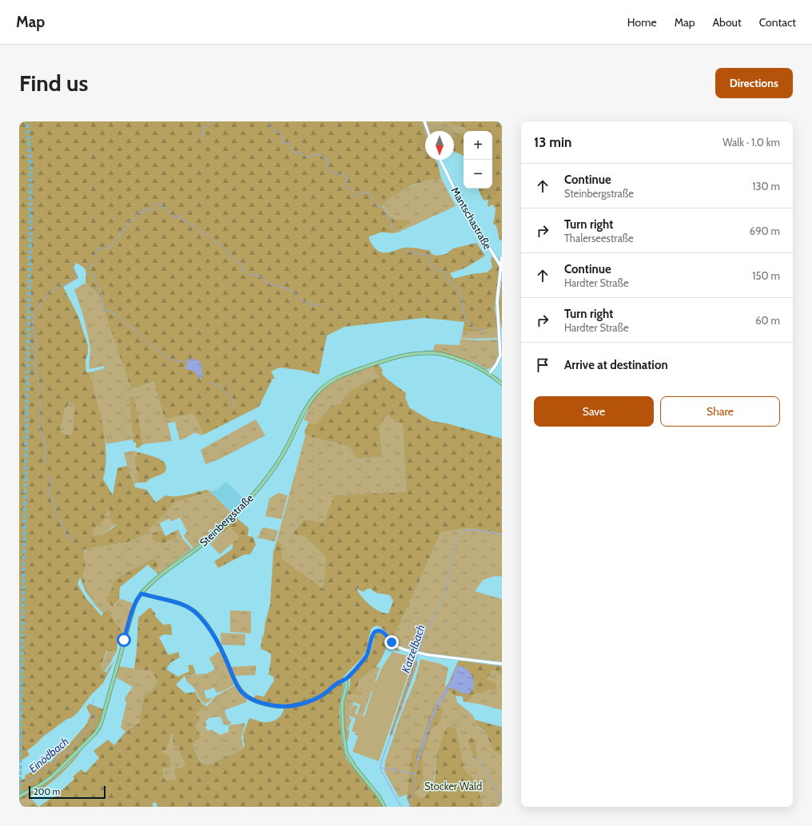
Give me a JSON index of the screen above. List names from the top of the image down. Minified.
{"streets":{"main road":["Steinbergstraße"],"street":["Mantschastraße"]},"water":["Katzelbach","Einödbach"],"parks":["Stocker Wald"],"scale_bar":"200 m","north":"bottom","page":{"header":"Map","nav":["Home","Map","About","Contact"],"buttons":["Directions",["Save","Share"]],"title":"Find us","heading":["13 min","Walk · 1.0 km"],"map_buttons":["+","−"],"list":[["Continue","Steinbergstraße","130 m"],["Turn right","Thalerseestraße","690 m"],["Continue","Hardter Straße","150 m"],["Turn right","Hardter Straße","60 m"],"Arrive at destination"],"scale":"200 m"}}
